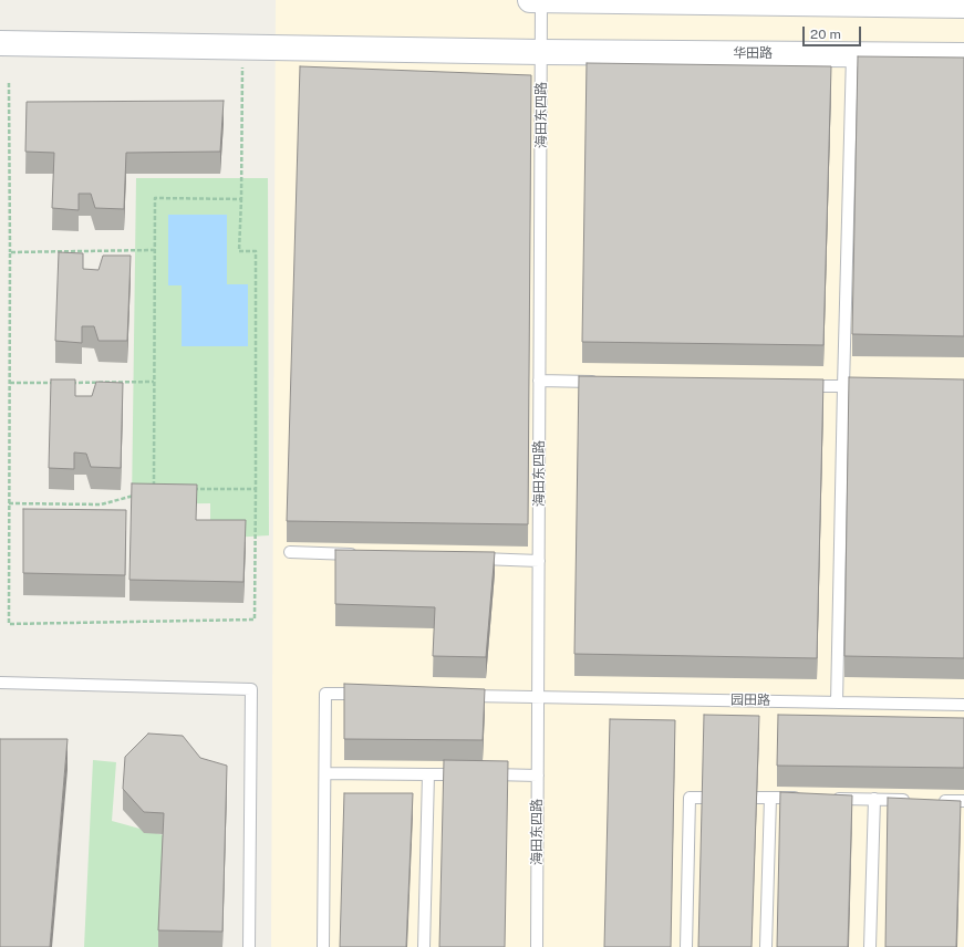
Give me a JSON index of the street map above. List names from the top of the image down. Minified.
{"streets":{"main road":["华田路"],"lane":["海田东四路","园田路"]},"crossings":[["华田路","海田东四路"],["海田东四路","园田路"]],"scale_bar":"20 m"}
